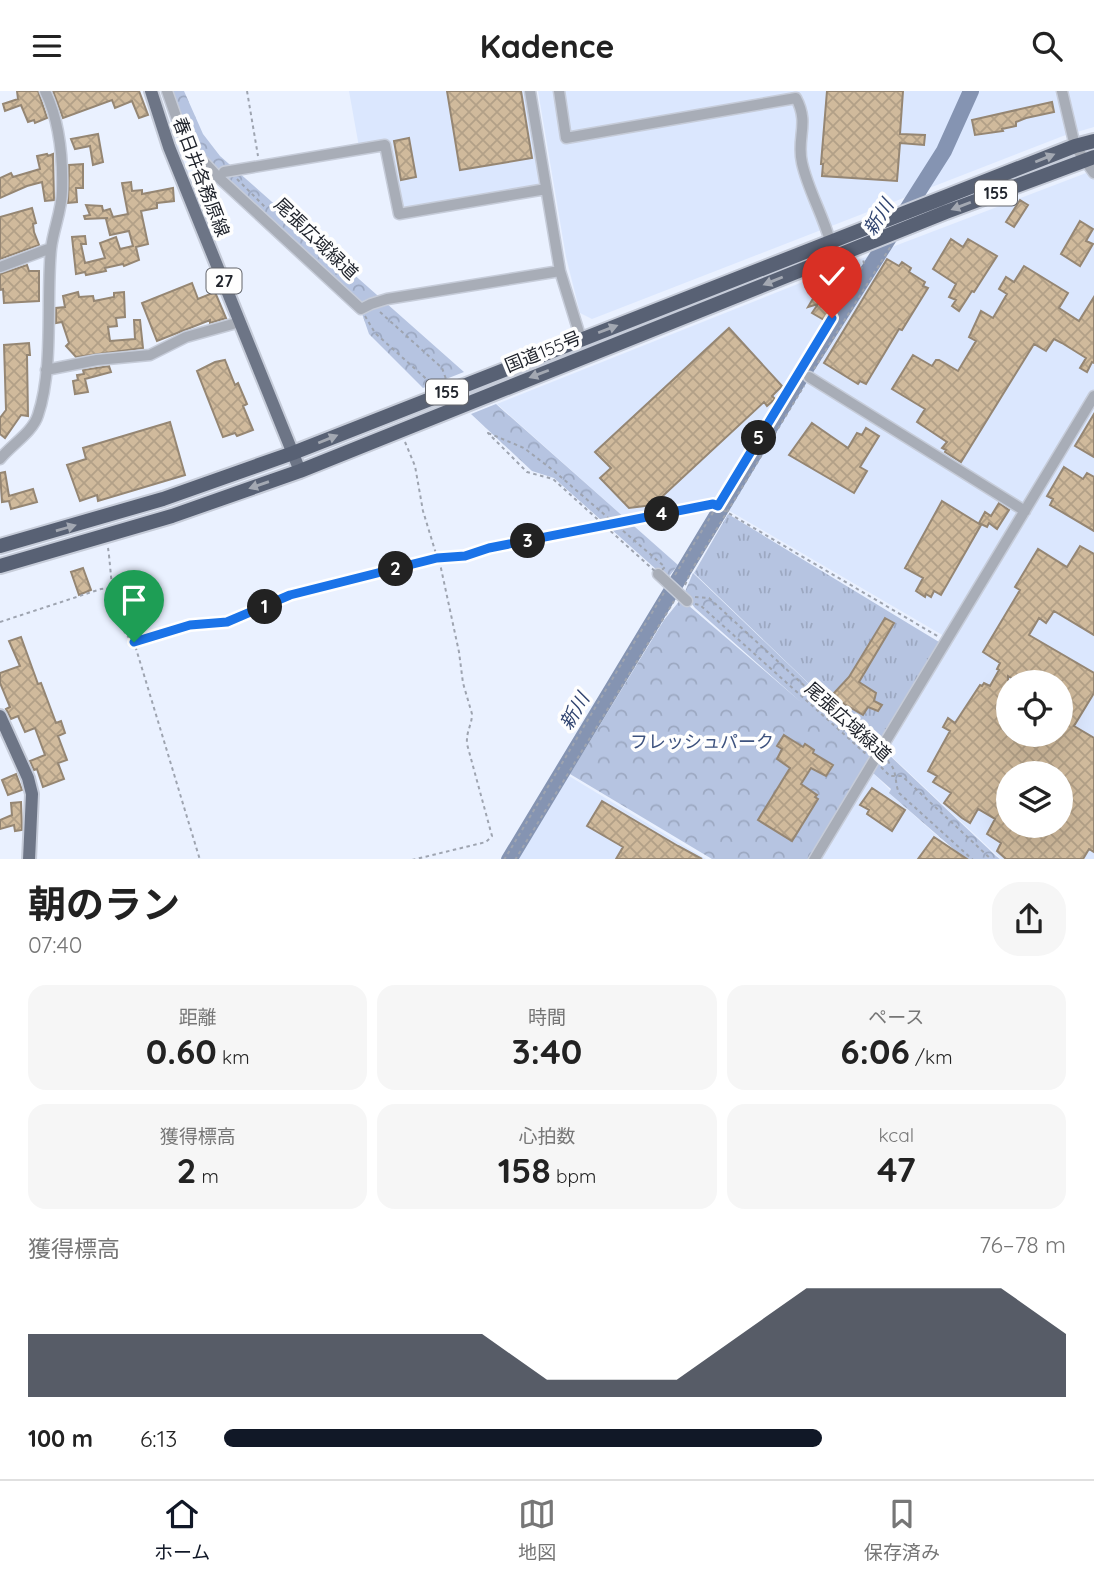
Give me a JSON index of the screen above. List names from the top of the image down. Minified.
{"streets":{"highway":["155","国道155号"],"main road":["春日井各務原線","27"],"path":["尾張広域緑道"]},"crossings":[["春日井各務原線","国道155号"]],"water":["新川"],"parks":["フレッシュパーク"],"page":{"header":"Kadence","pins":["5","4","3","2","1"],"heading":["朝のラン","07:40"],"stats":[["距離","0.60 km"],["時間","3:40"],["ペース","6:06 /km"],["獲得標高","2 m"],["心拍数","158 bpm"],["kcal","47"]],"chart":["獲得標高","76–78 m"],"list":[{"name":"100 m","note":"6:13"}],"tabs":["ホーム","地図","保存済み"]}}
